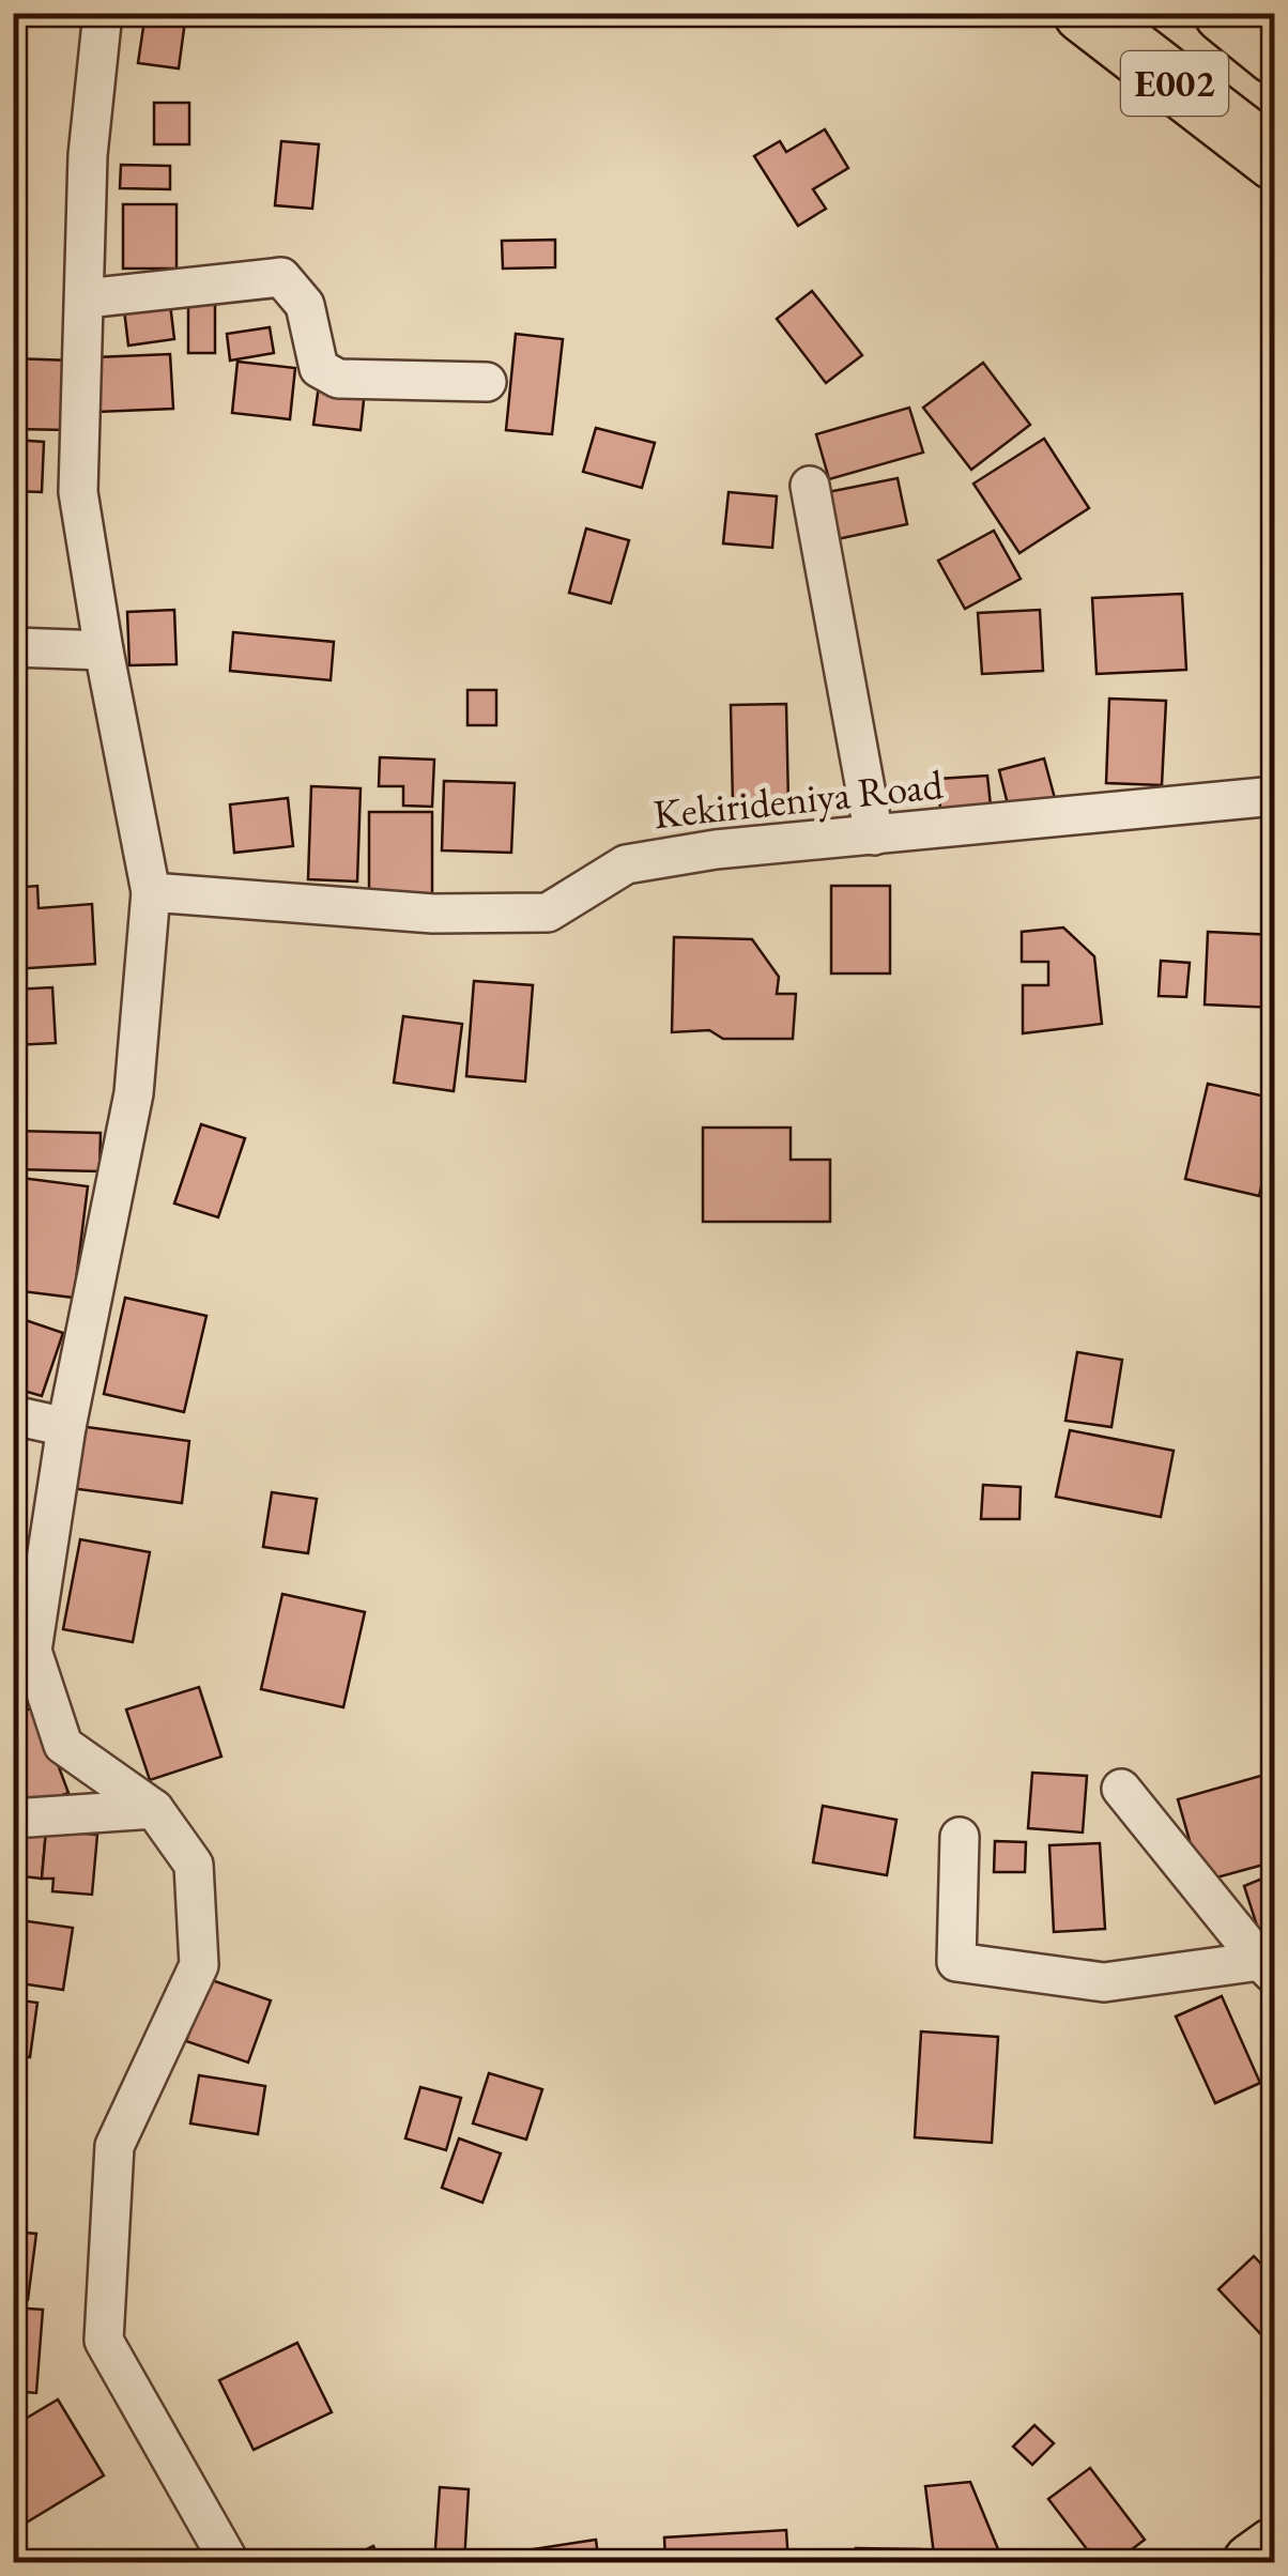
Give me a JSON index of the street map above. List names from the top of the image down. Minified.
{"streets":{"main road":["E002"],"street":["Kekirideniya Road"]}}
